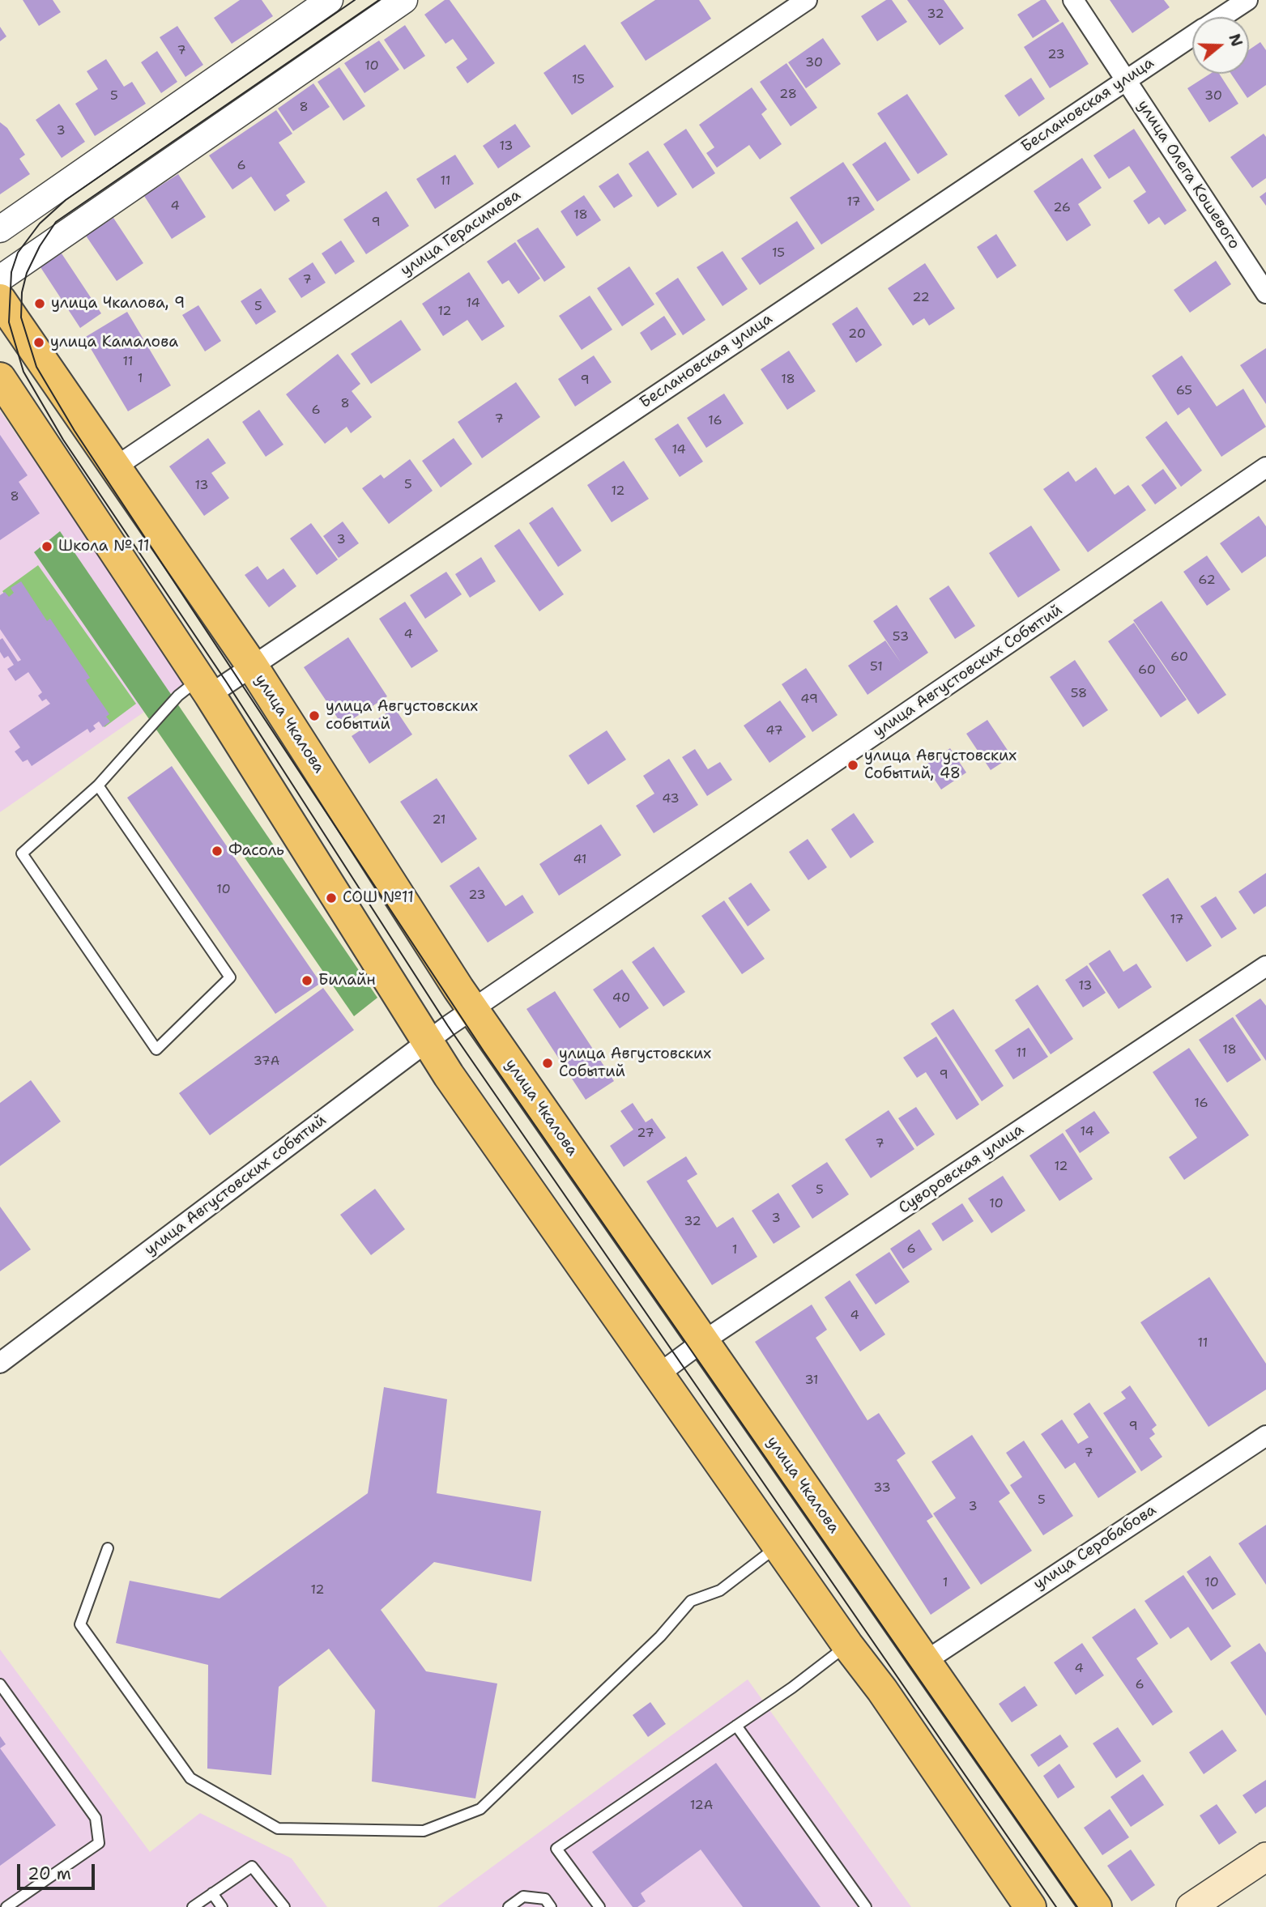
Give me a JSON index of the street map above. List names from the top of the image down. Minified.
{"streets":{"main road":["улица Чкалова"],"street":["Беслановская улица","улица Олега Кошевого","улица Герасимова","улица Августовских Событий","Суворовская улица","улица Августовских событий","улица Серобабова"]},"crossings":[["Беслановская улица","улица Олега Кошевого"],["Беслановская улица","улица Чкалова"],["улица Герасимова","улица Чкалова"],["улица Августовских Событий","улица Чкалова"],["улица Августовских Событий","улица Августовских событий"],["улица Чкалова","Суворовская улица"],["улица Чкалова","улица Августовских событий"],["улица Чкалова","улица Серобабова"]],"places":["улица Чкалова, 9","улица Камалова","Школа № 11","улица Августовских событий","улица Августовских Событий, 48","Фасоль","СОШ №11","Билайн","улица Августовских Событий"],"house_numbers":["32","7","23","30","10","15","28","5","30","8","3","13","6","11","17","4","26","18","9","15","7","22","14","5","12","20","11","1","18","9","65","8","6","7","16","14","5","13","12","8","3","62","4","53","60","51","60","58","49","47","43","21","41","10","23","17","13","40","18","11","37А","9","16","14","27","7","12","5","10","3","32","6","1","4","11","31","9","7","33","5","3","1","10","12","4","6","12А"],"scale_bar":"20 m","north":"right"}
